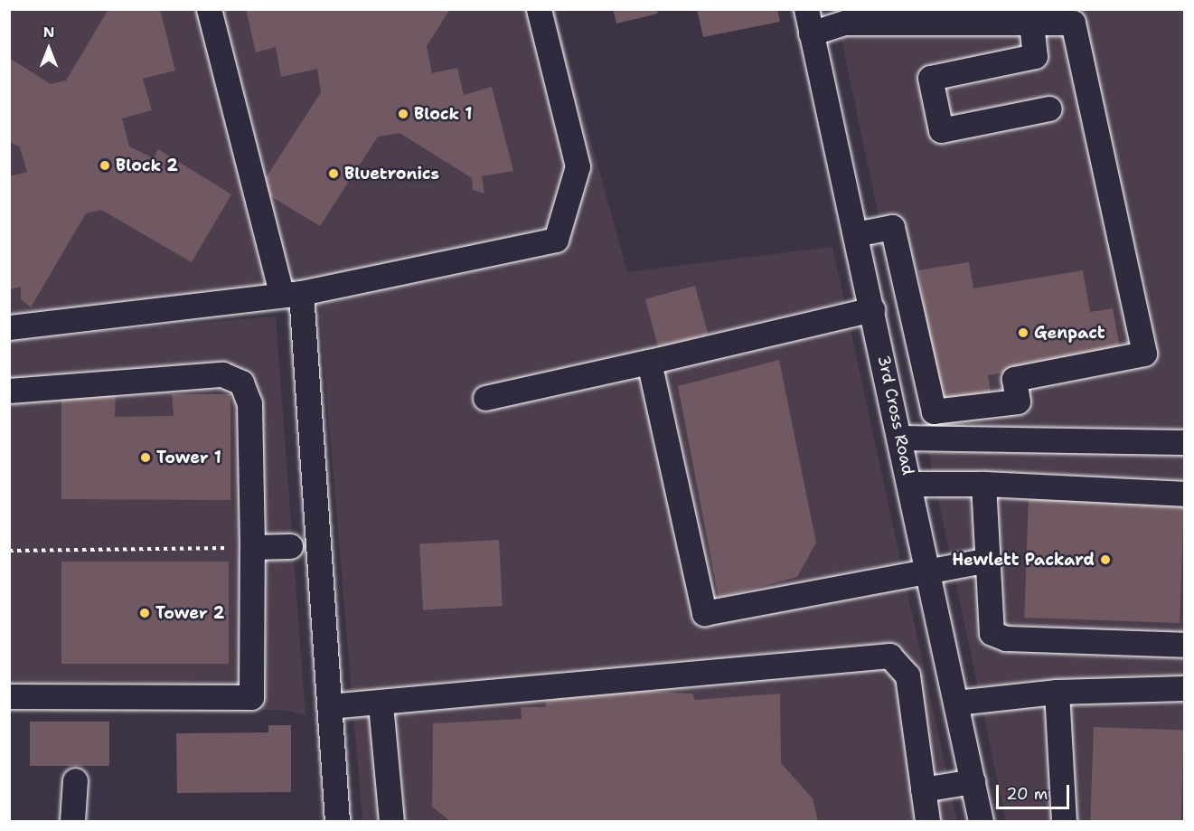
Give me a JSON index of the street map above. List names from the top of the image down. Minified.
{"streets":{"street":["3rd Cross Road"]},"places":["Block 1","Block 2","Bluetronics","Genpact","Tower 1","Hewlett Packard","Tower 2"],"scale_bar":"20 m","north":"top"}
